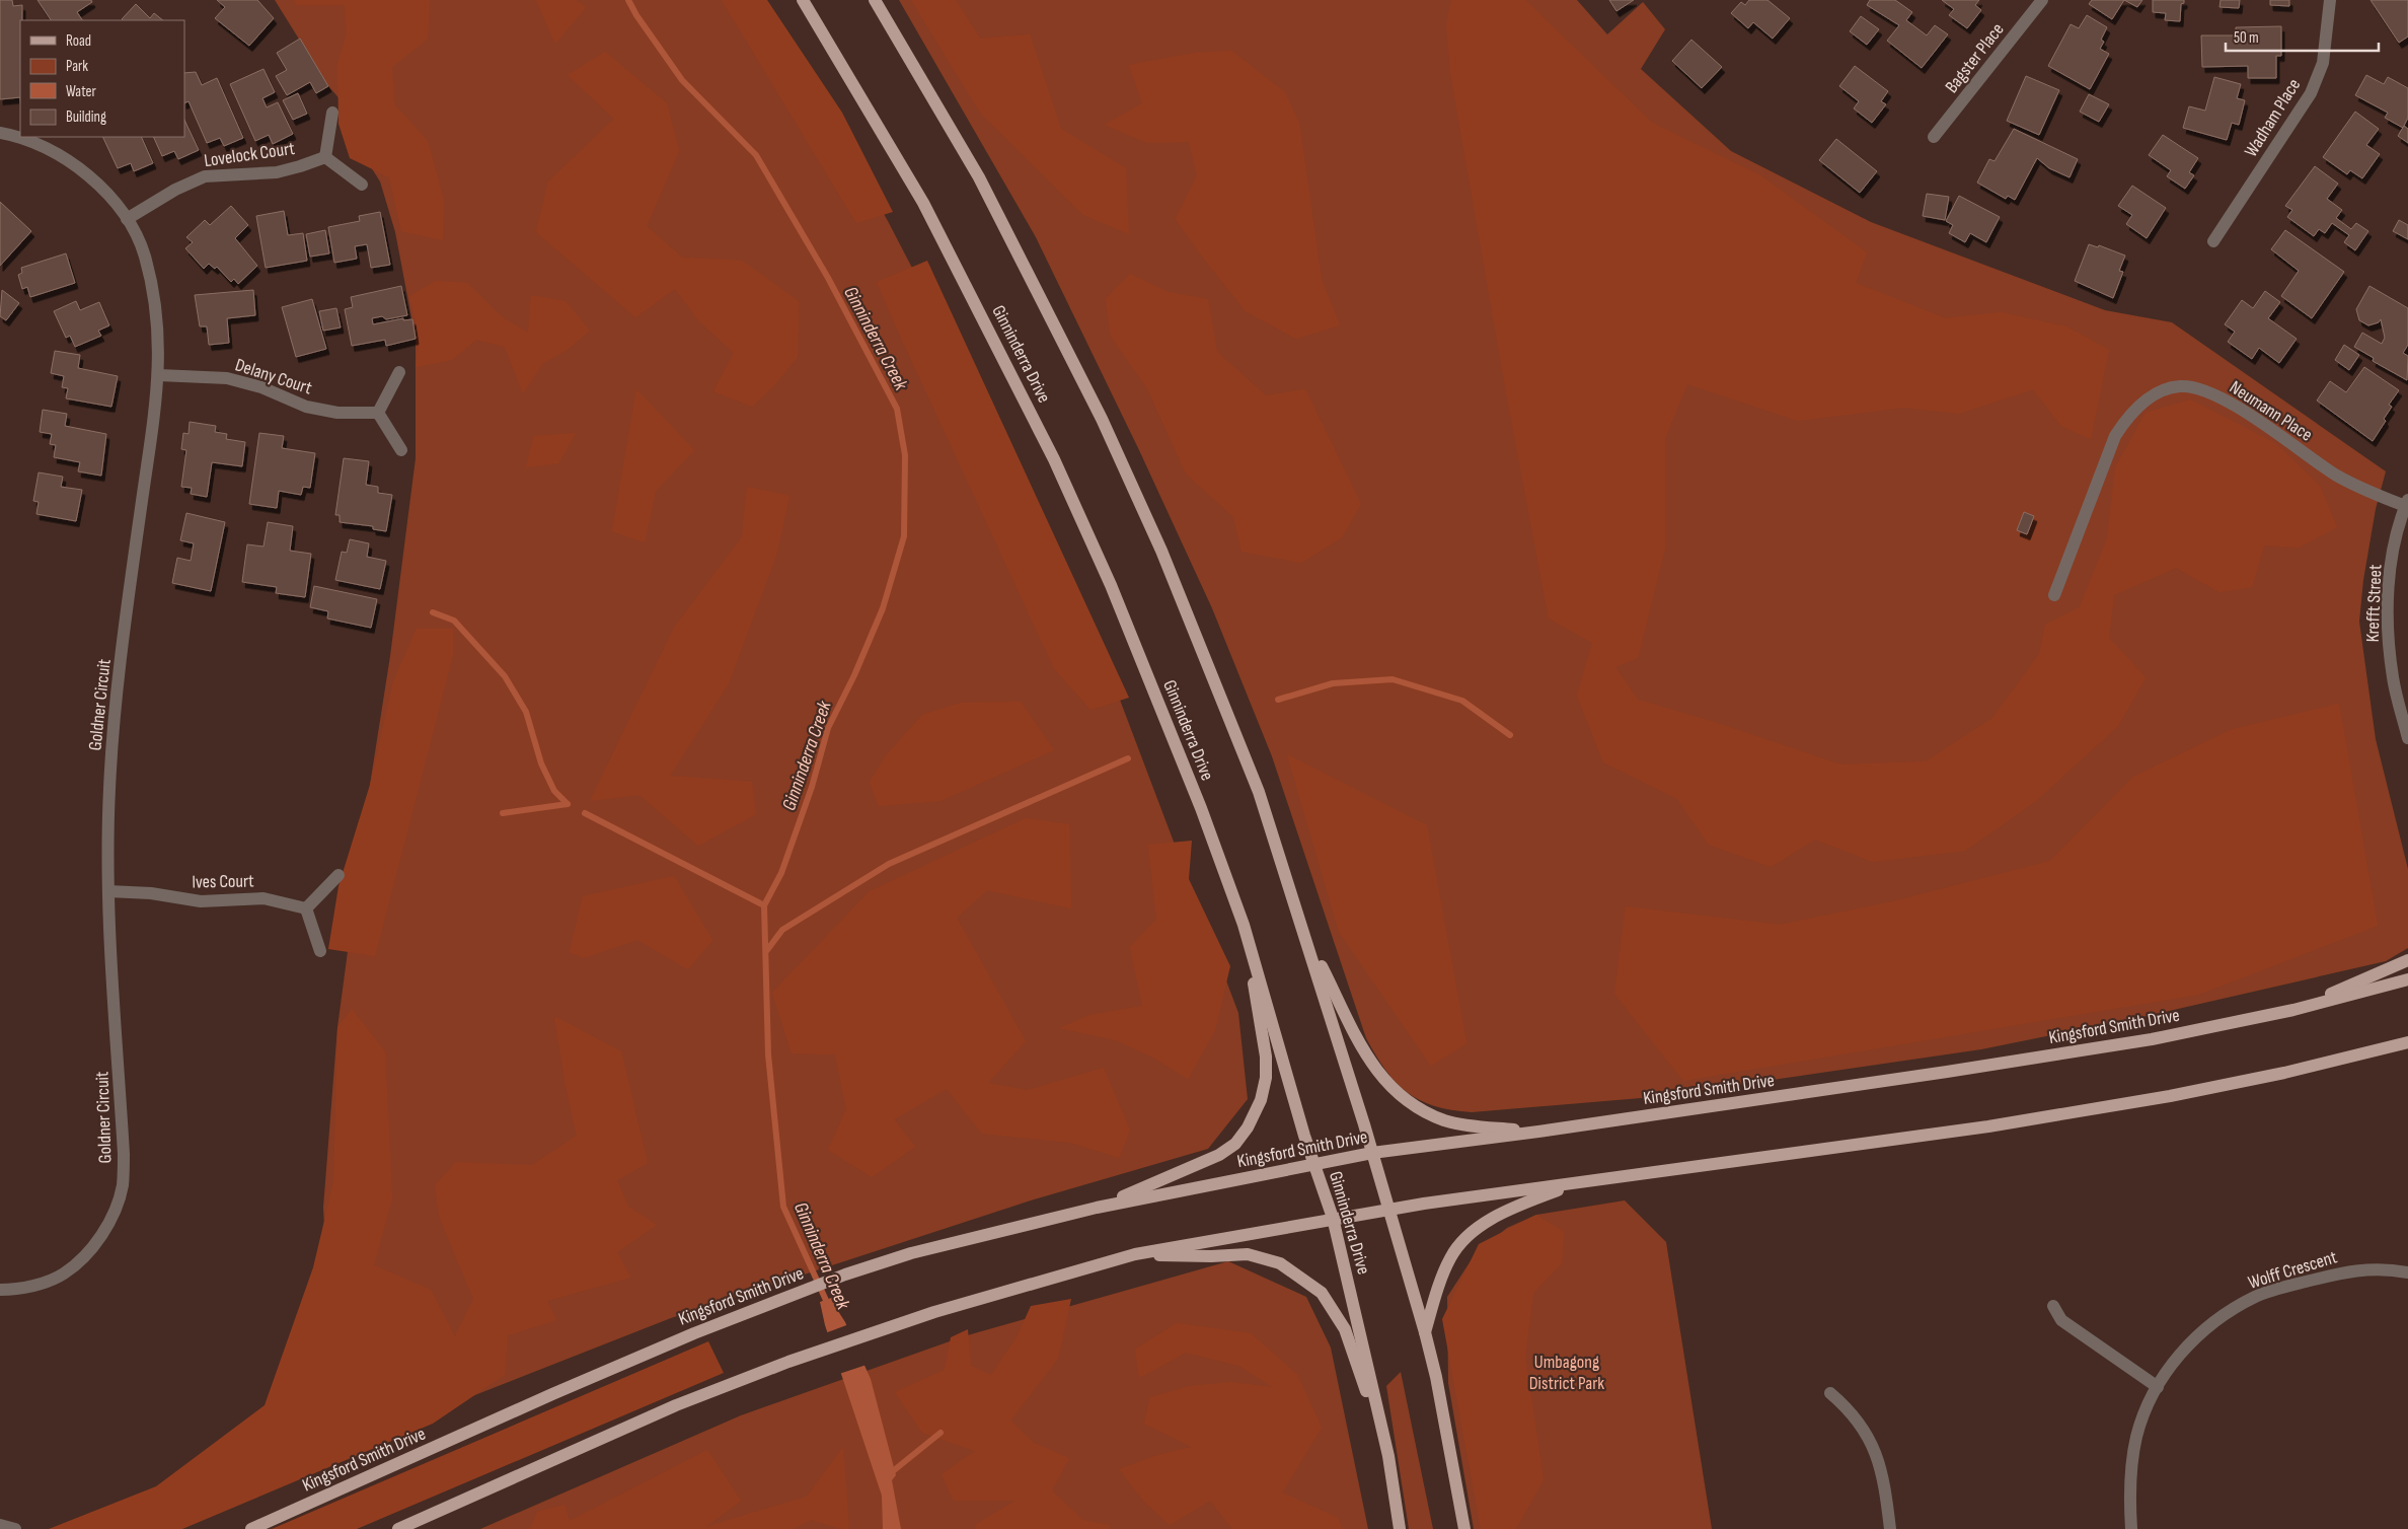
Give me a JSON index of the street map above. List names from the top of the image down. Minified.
{"streets":{"main road":["Ginninderra Drive","Kingsford Smith Drive"],"street":["Bagster Place","Wadham Place","Lovelock Court","Delany Court","Neumann Place","Krefft Street","Goldner Circuit","Ives Court","Wolff Crescent"]},"crossings":[["Lovelock Court","Goldner Circuit"],["Ginninderra Drive","Kingsford Smith Drive"],["Delany Court","Goldner Circuit"],["Neumann Place","Krefft Street"],["Goldner Circuit","Ives Court"]],"water":["Ginninderra Creek"],"parks":["Umbagong District Park"],"legend":["Road","Park","Water","Building"],"scale_bar":"50 m"}
